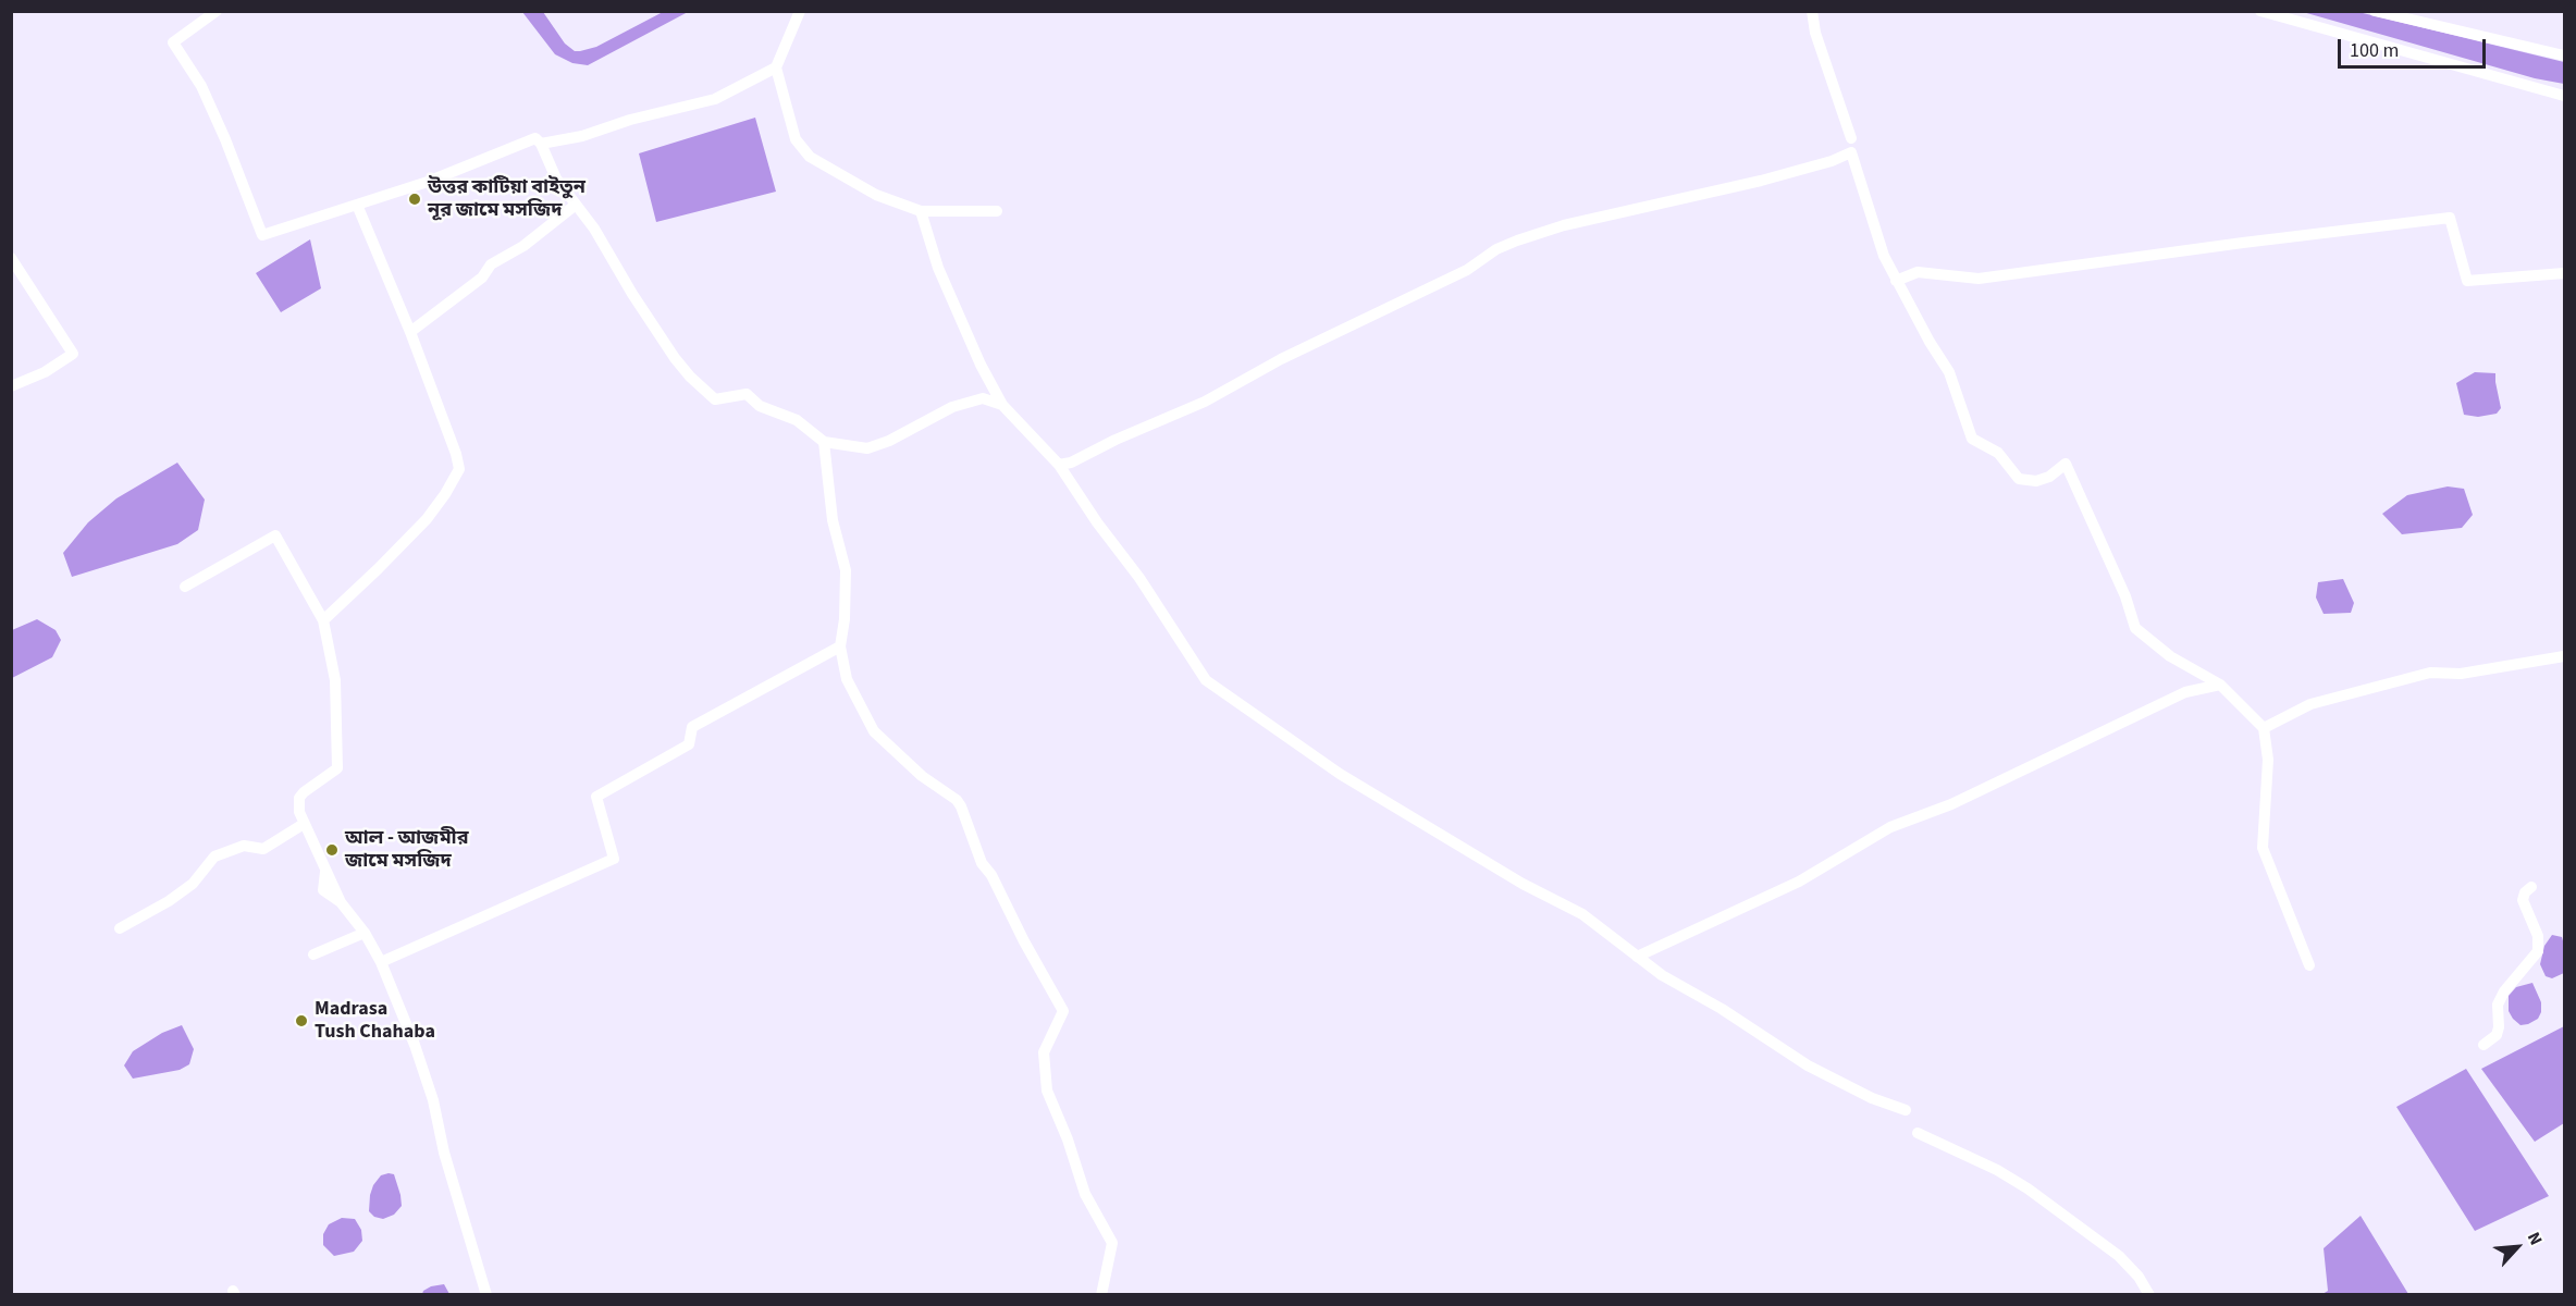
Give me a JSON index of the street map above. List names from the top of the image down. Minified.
{"places":["উত্তর কাটিয়া বাইতুন নূর জামে মসজিদ","আল - আজমীর জামে মসজিদ","Madrasa Tush Chahaba"],"scale_bar":"100 m","north":"top right"}
